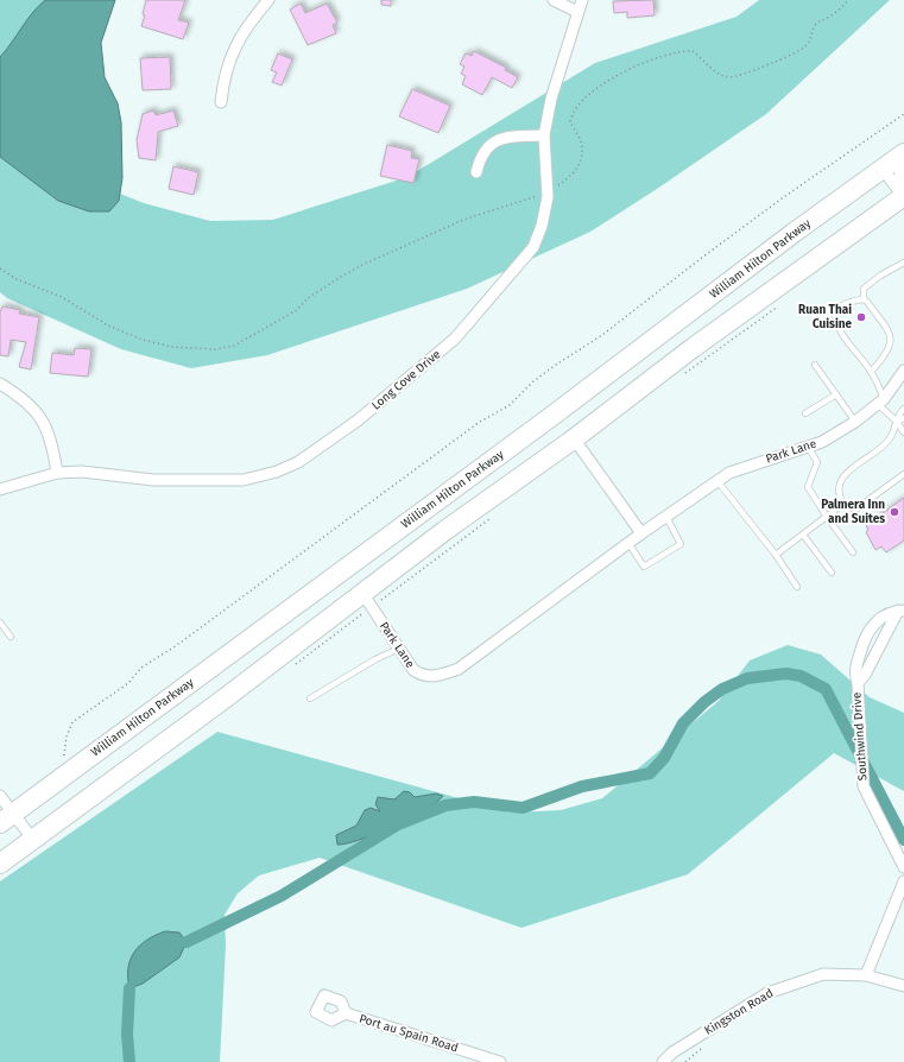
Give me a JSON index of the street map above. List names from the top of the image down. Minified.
{"streets":{"highway":["William Hilton Parkway"],"street":["Long Cove Drive","Park Lane","Southwind Drive","Kingston Road","Port au Spain Road"]},"places":["Ruan Thai Cuisine","Palmera Inn and Suites"]}
